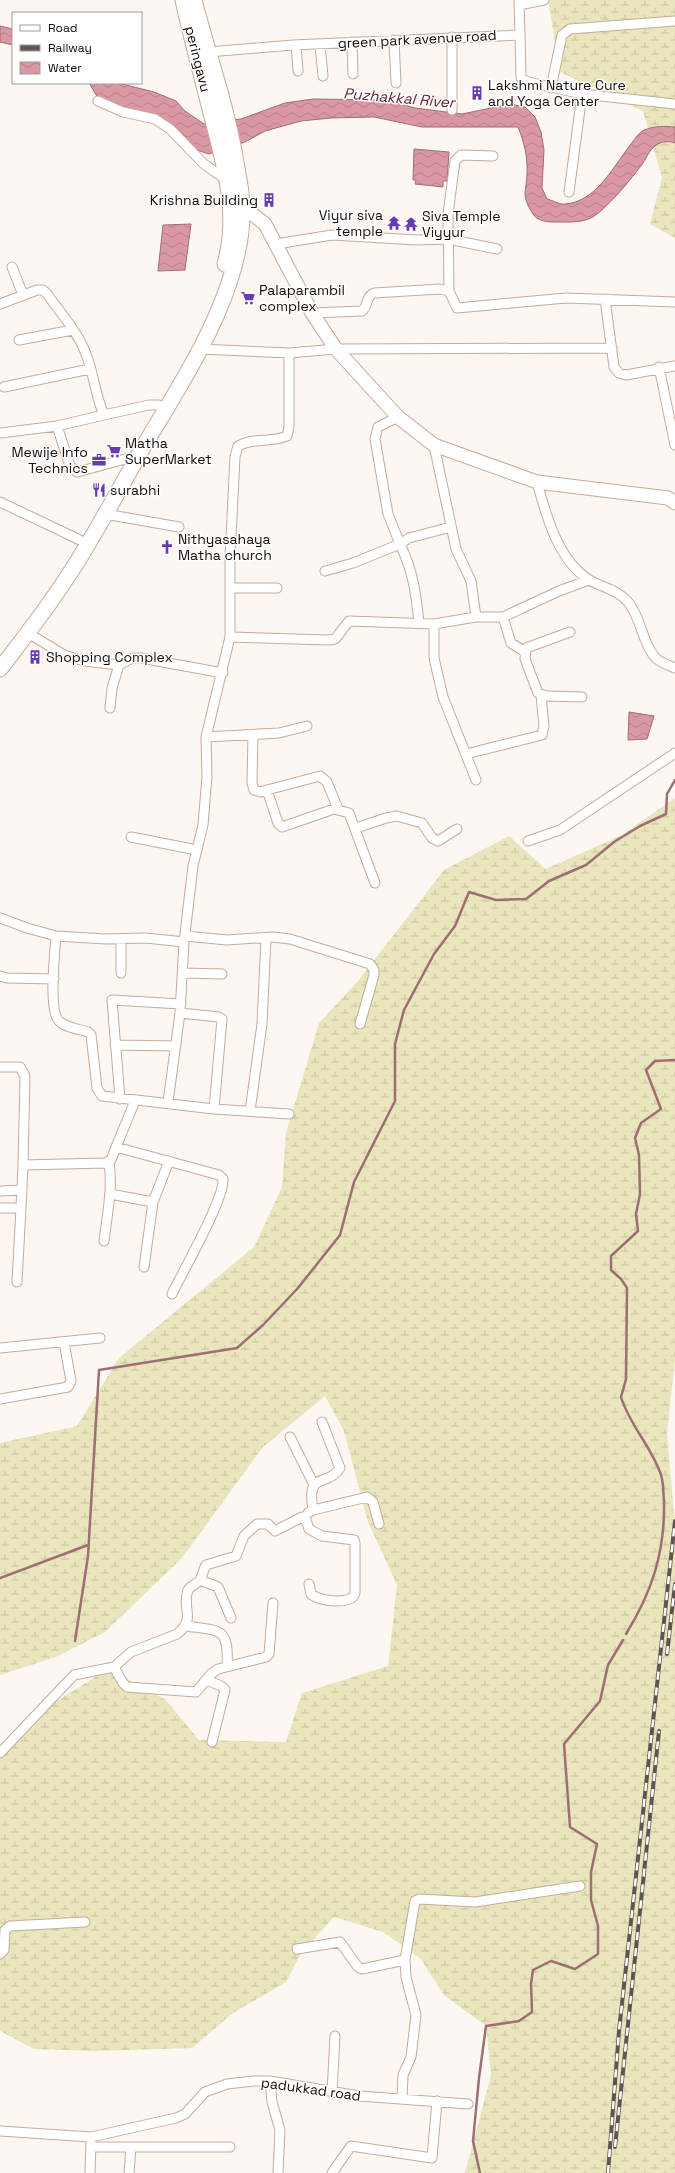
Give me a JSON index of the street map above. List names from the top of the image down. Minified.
{"streets":{"main road":["peringavu"],"street":["green park avenue road","padukkad road"]},"water":["Puzhakkal River"],"places":{"building":["Lakshmi Nature Cure and Yoga Center","Krishna Building","Shopping Complex"],"temple":["Viyur siva temple","Siva Temple Viyyur"],"supermarket":["Palaparambil complex","Matha SuperMarket"],"office":["Mewije Info Technics"],"restaurant":["surabhi"],"church":["Nithyasahaya Matha church"]},"legend":["Road","Railway","Water"]}
